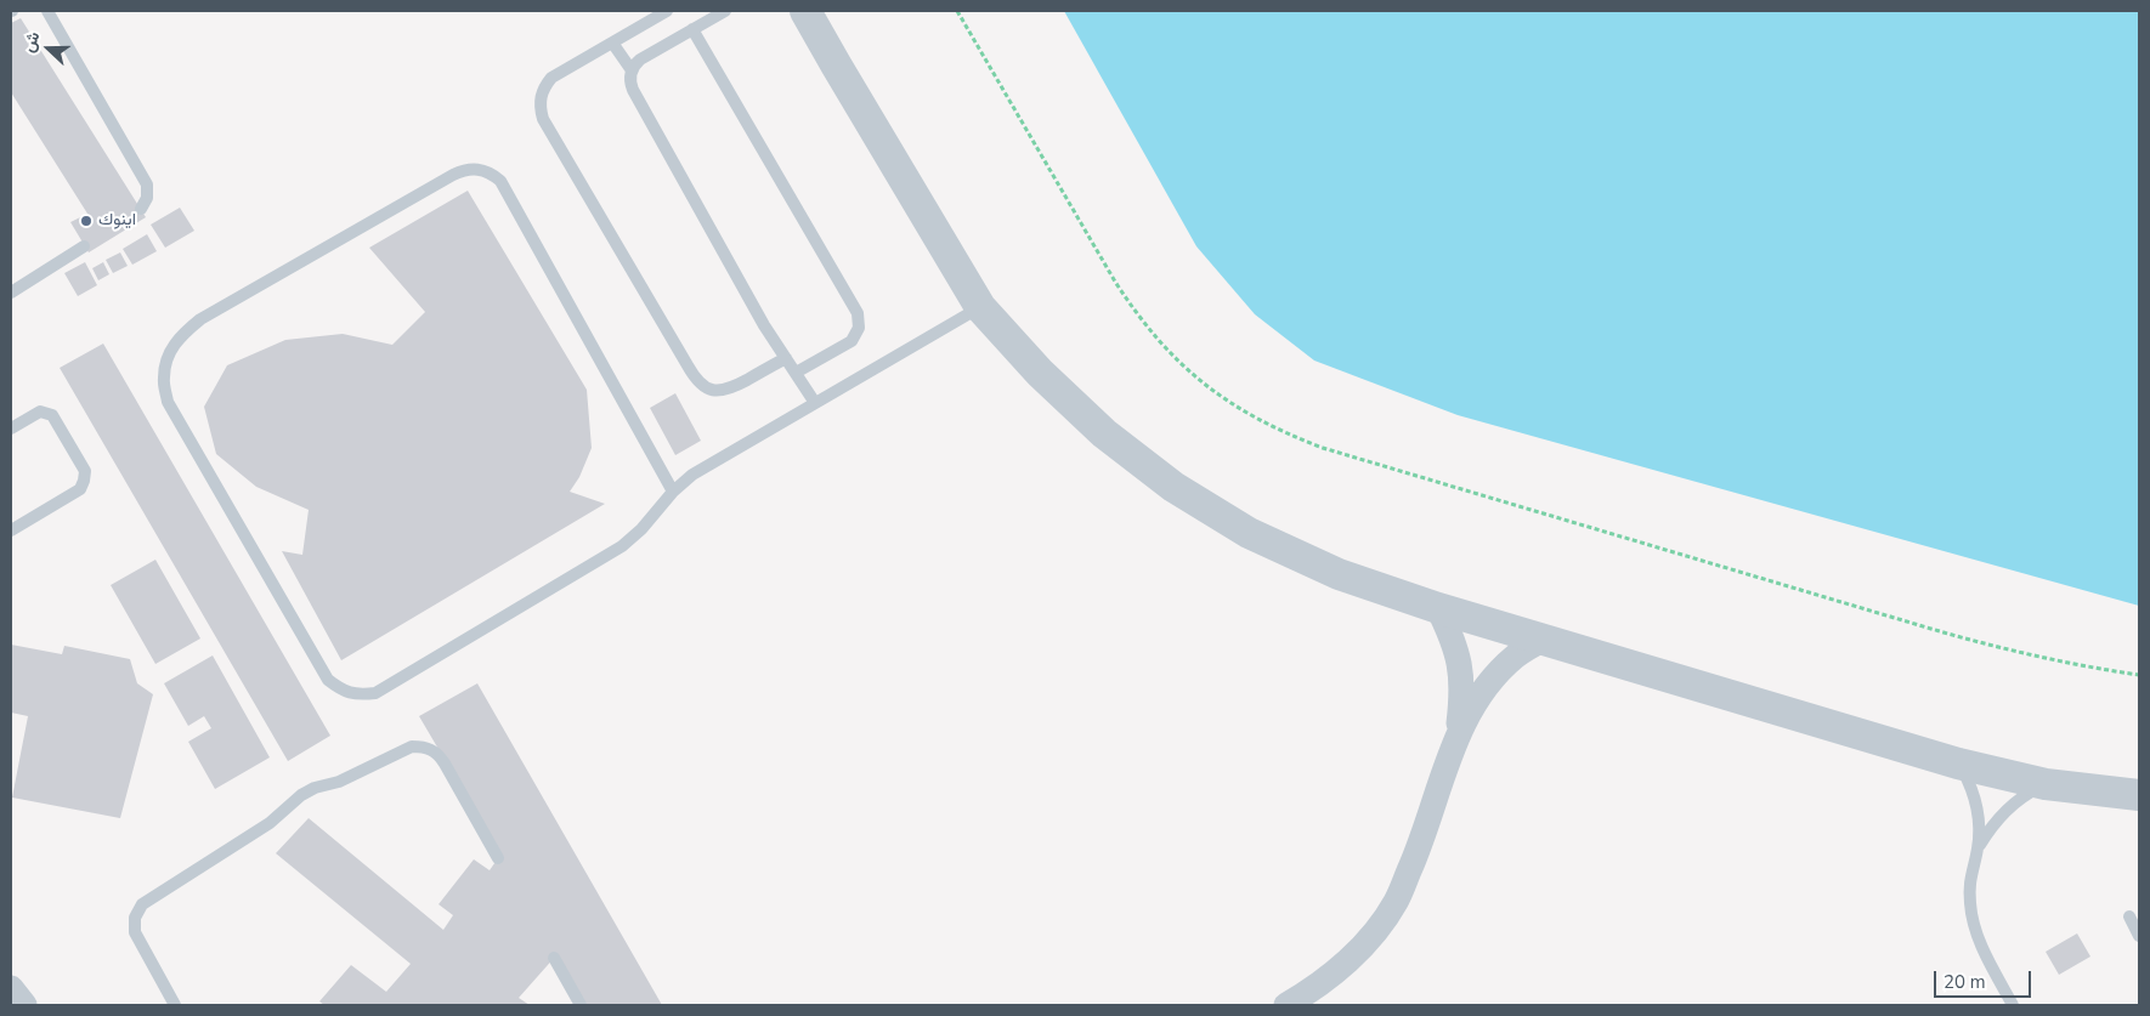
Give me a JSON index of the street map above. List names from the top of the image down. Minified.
{"places":["اينوك"],"scale_bar":"20 m","north":"left"}
